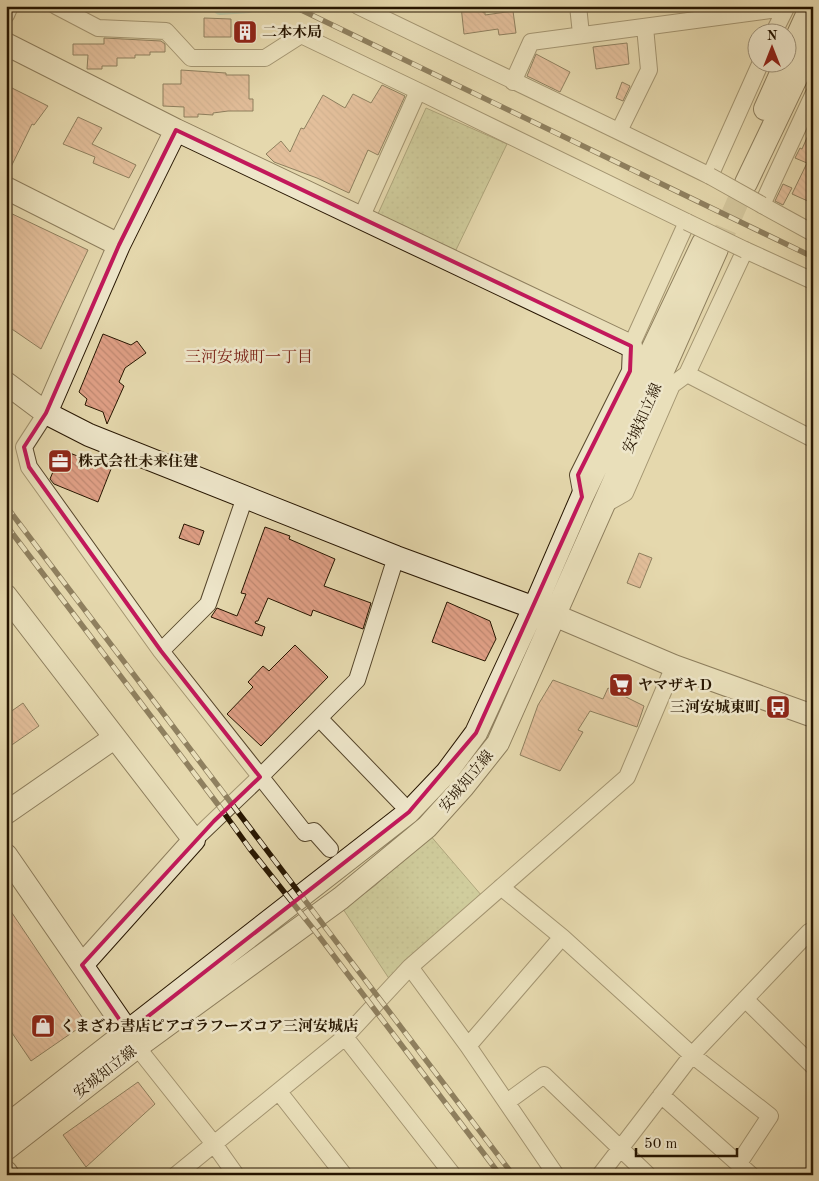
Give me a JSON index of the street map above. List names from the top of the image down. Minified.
{"streets":{"street":["安城知立線"]},"districts":["三河安城町一丁目"],"places":{"building":["二本木局"],"office":["株式会社未来住建"],"supermarket":["ヤマザキＤ"],"bus stop":["三河安城東町"],"shop":["くまざわ書店ピアゴラフーズコア三河安城店"]},"scale_bar":"50 m","north":"top"}
